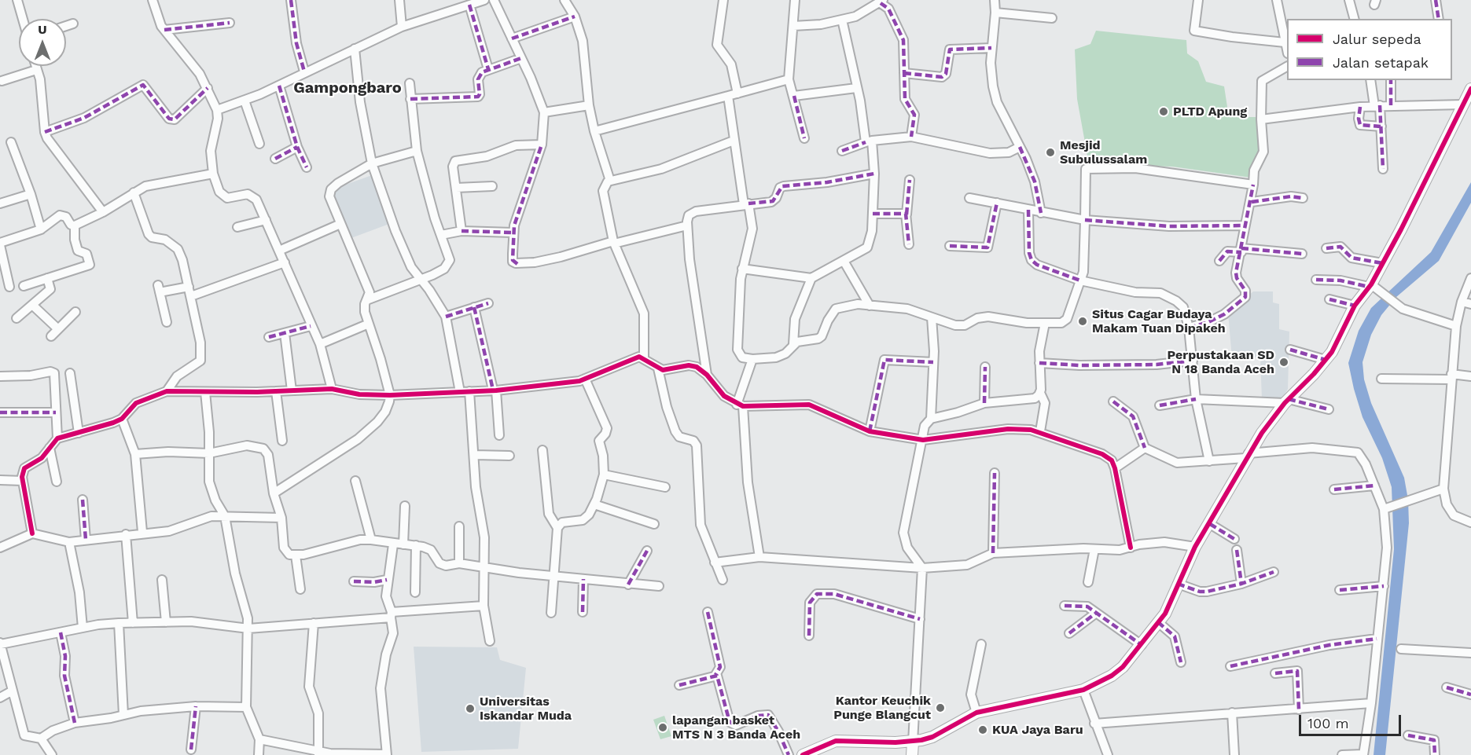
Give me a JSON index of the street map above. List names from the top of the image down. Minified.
{"districts":["Gampongbaro"],"places":["PLTD Apung","Mesjid Subulussalam","Situs Cagar Budaya Makam Tuan Dipakeh","Perpustakaan SD N 18 Banda Aceh","Kantor Keuchik Punge Blangcut","Universitas Iskandar Muda","lapangan basket MTS N 3 Banda Aceh","KUA Jaya Baru"],"legend":["Jalur sepeda","Jalan setapak"],"scale_bar":"100 m","north":"top"}
